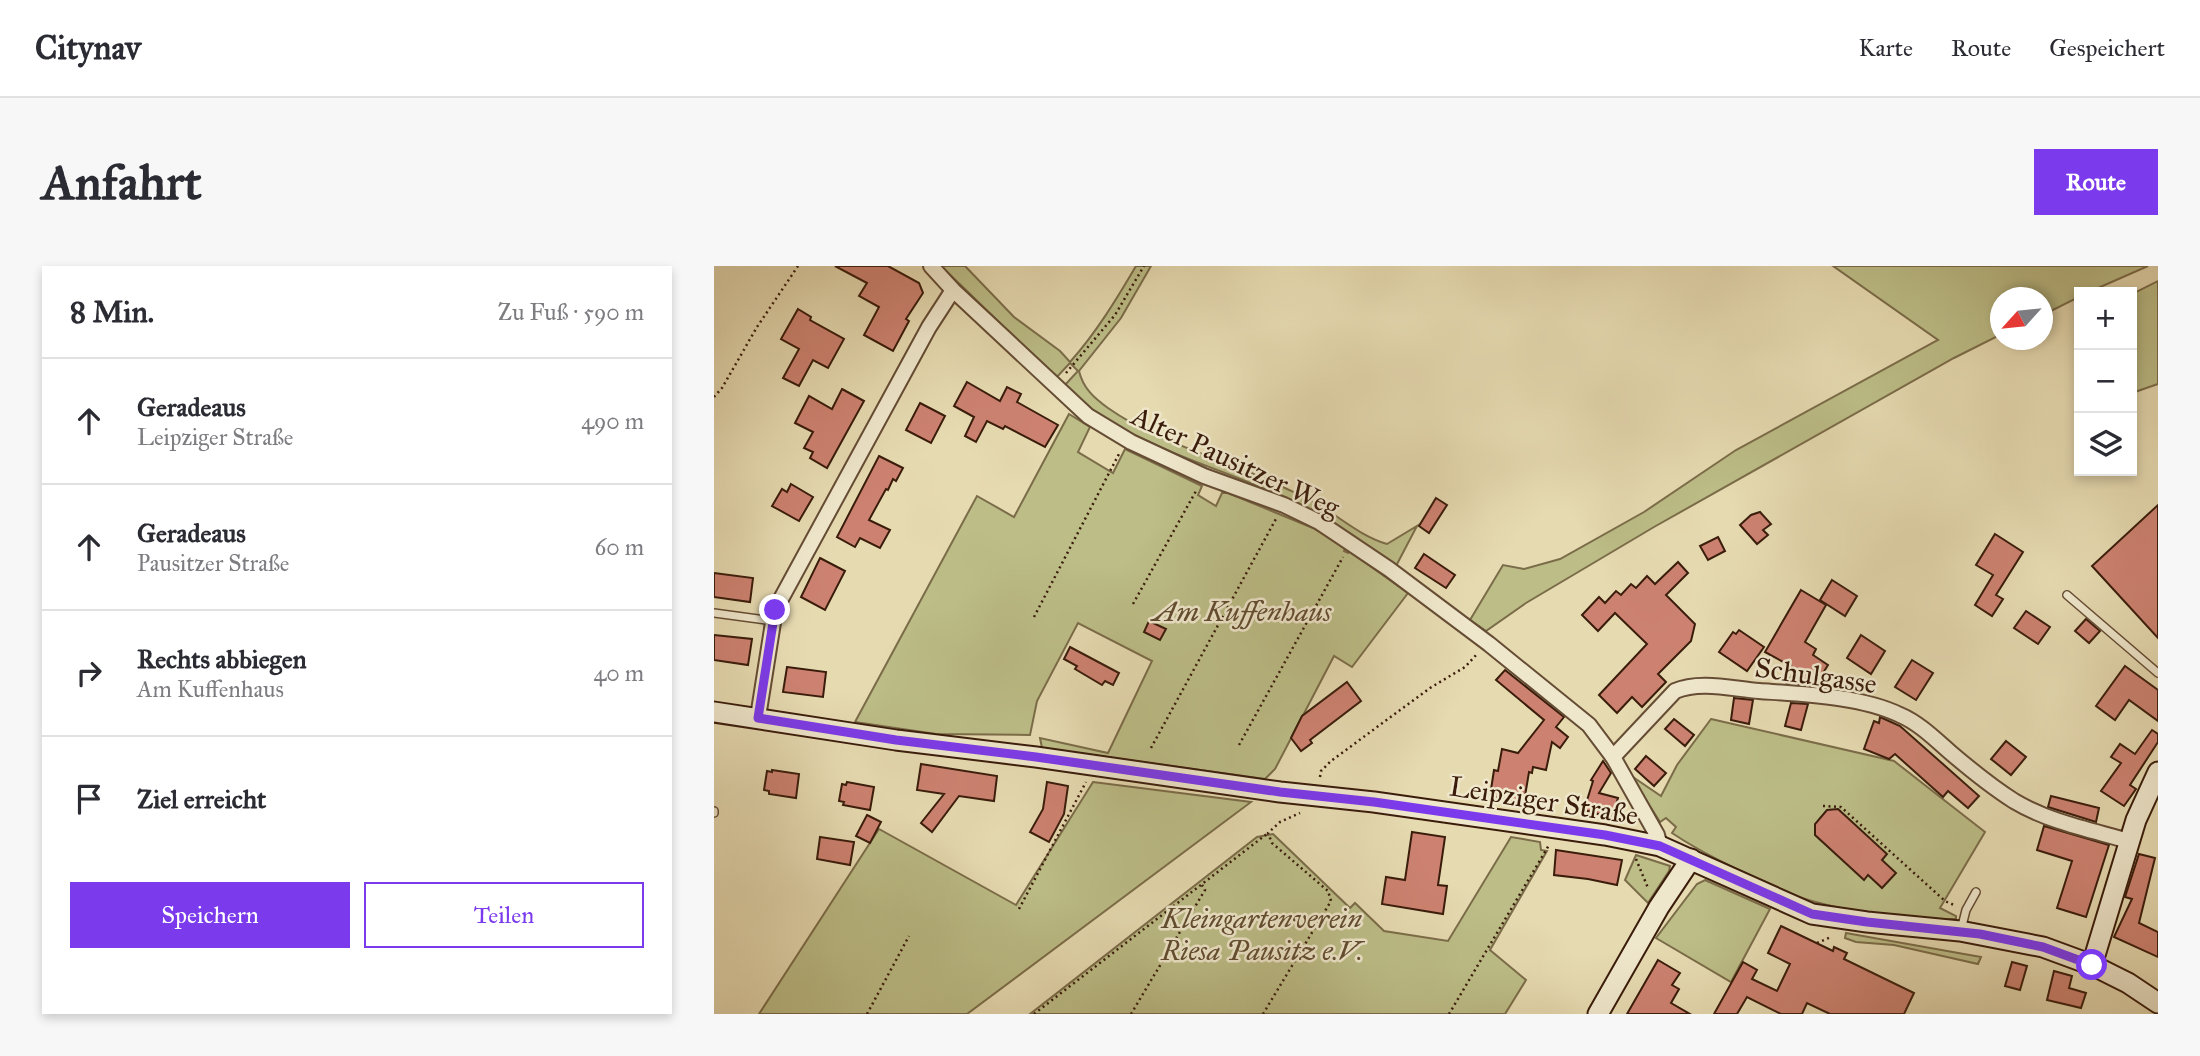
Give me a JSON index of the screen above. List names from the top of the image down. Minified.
{"streets":{"street":["Alter Pausitzer Weg","Schulgasse","Leipziger Straße"]},"crossings":[["Alter Pausitzer Weg","Schulgasse"],["Alter Pausitzer Weg","Leipziger Straße"]],"parks":["Am Kuffenhaus","Kleingartenverein Riesa Pausitz e.V."],"north":"bottom left","page":{"header":"Citynav","nav":["Karte","Route","Gespeichert"],"buttons":["Route",["Speichern","Teilen"]],"title":"Anfahrt","heading":["8 Min.","Zu Fuß · 590 m"],"map_buttons":["+","−"],"list":[["Geradeaus","Leipziger Straße","490 m"],["Geradeaus","Pausitzer Straße","60 m"],["Rechts abbiegen","Am Kuffenhaus","40 m"],"Ziel erreicht"]}}
